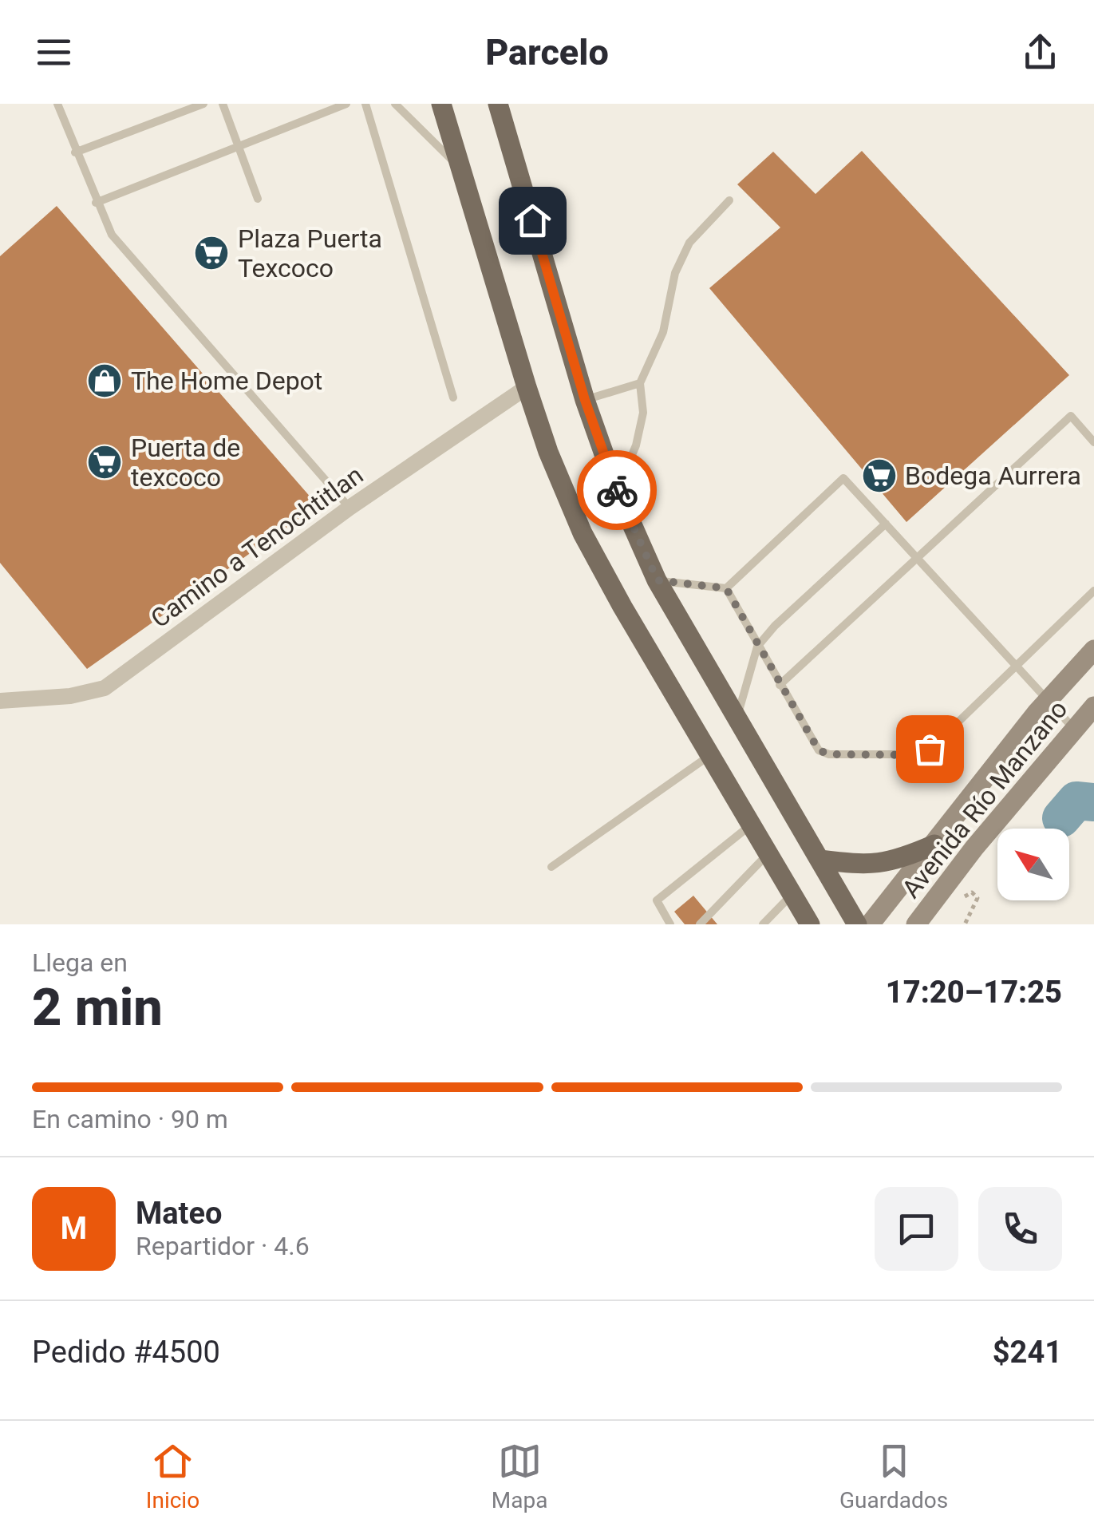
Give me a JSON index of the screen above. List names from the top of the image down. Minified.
{"streets":{"main road":["Avenida Río Manzano"],"street":["Camino a Tenochtitlan"]},"places":{"supermarket":["Plaza Puerta Texcoco","Puerta de texcoco","Bodega Aurrera"],"shop":["The Home Depot"]},"north":"top left","page":{"header":"Parcelo","heading":["2 min","Llega en","17:20–17:25"],"panel":["Mateo","Repartidor · 4.6","Pedido #4500","$241"],"bar":"En camino · 90 m","round":"M","tabs":["Inicio","Mapa","Guardados"]}}
